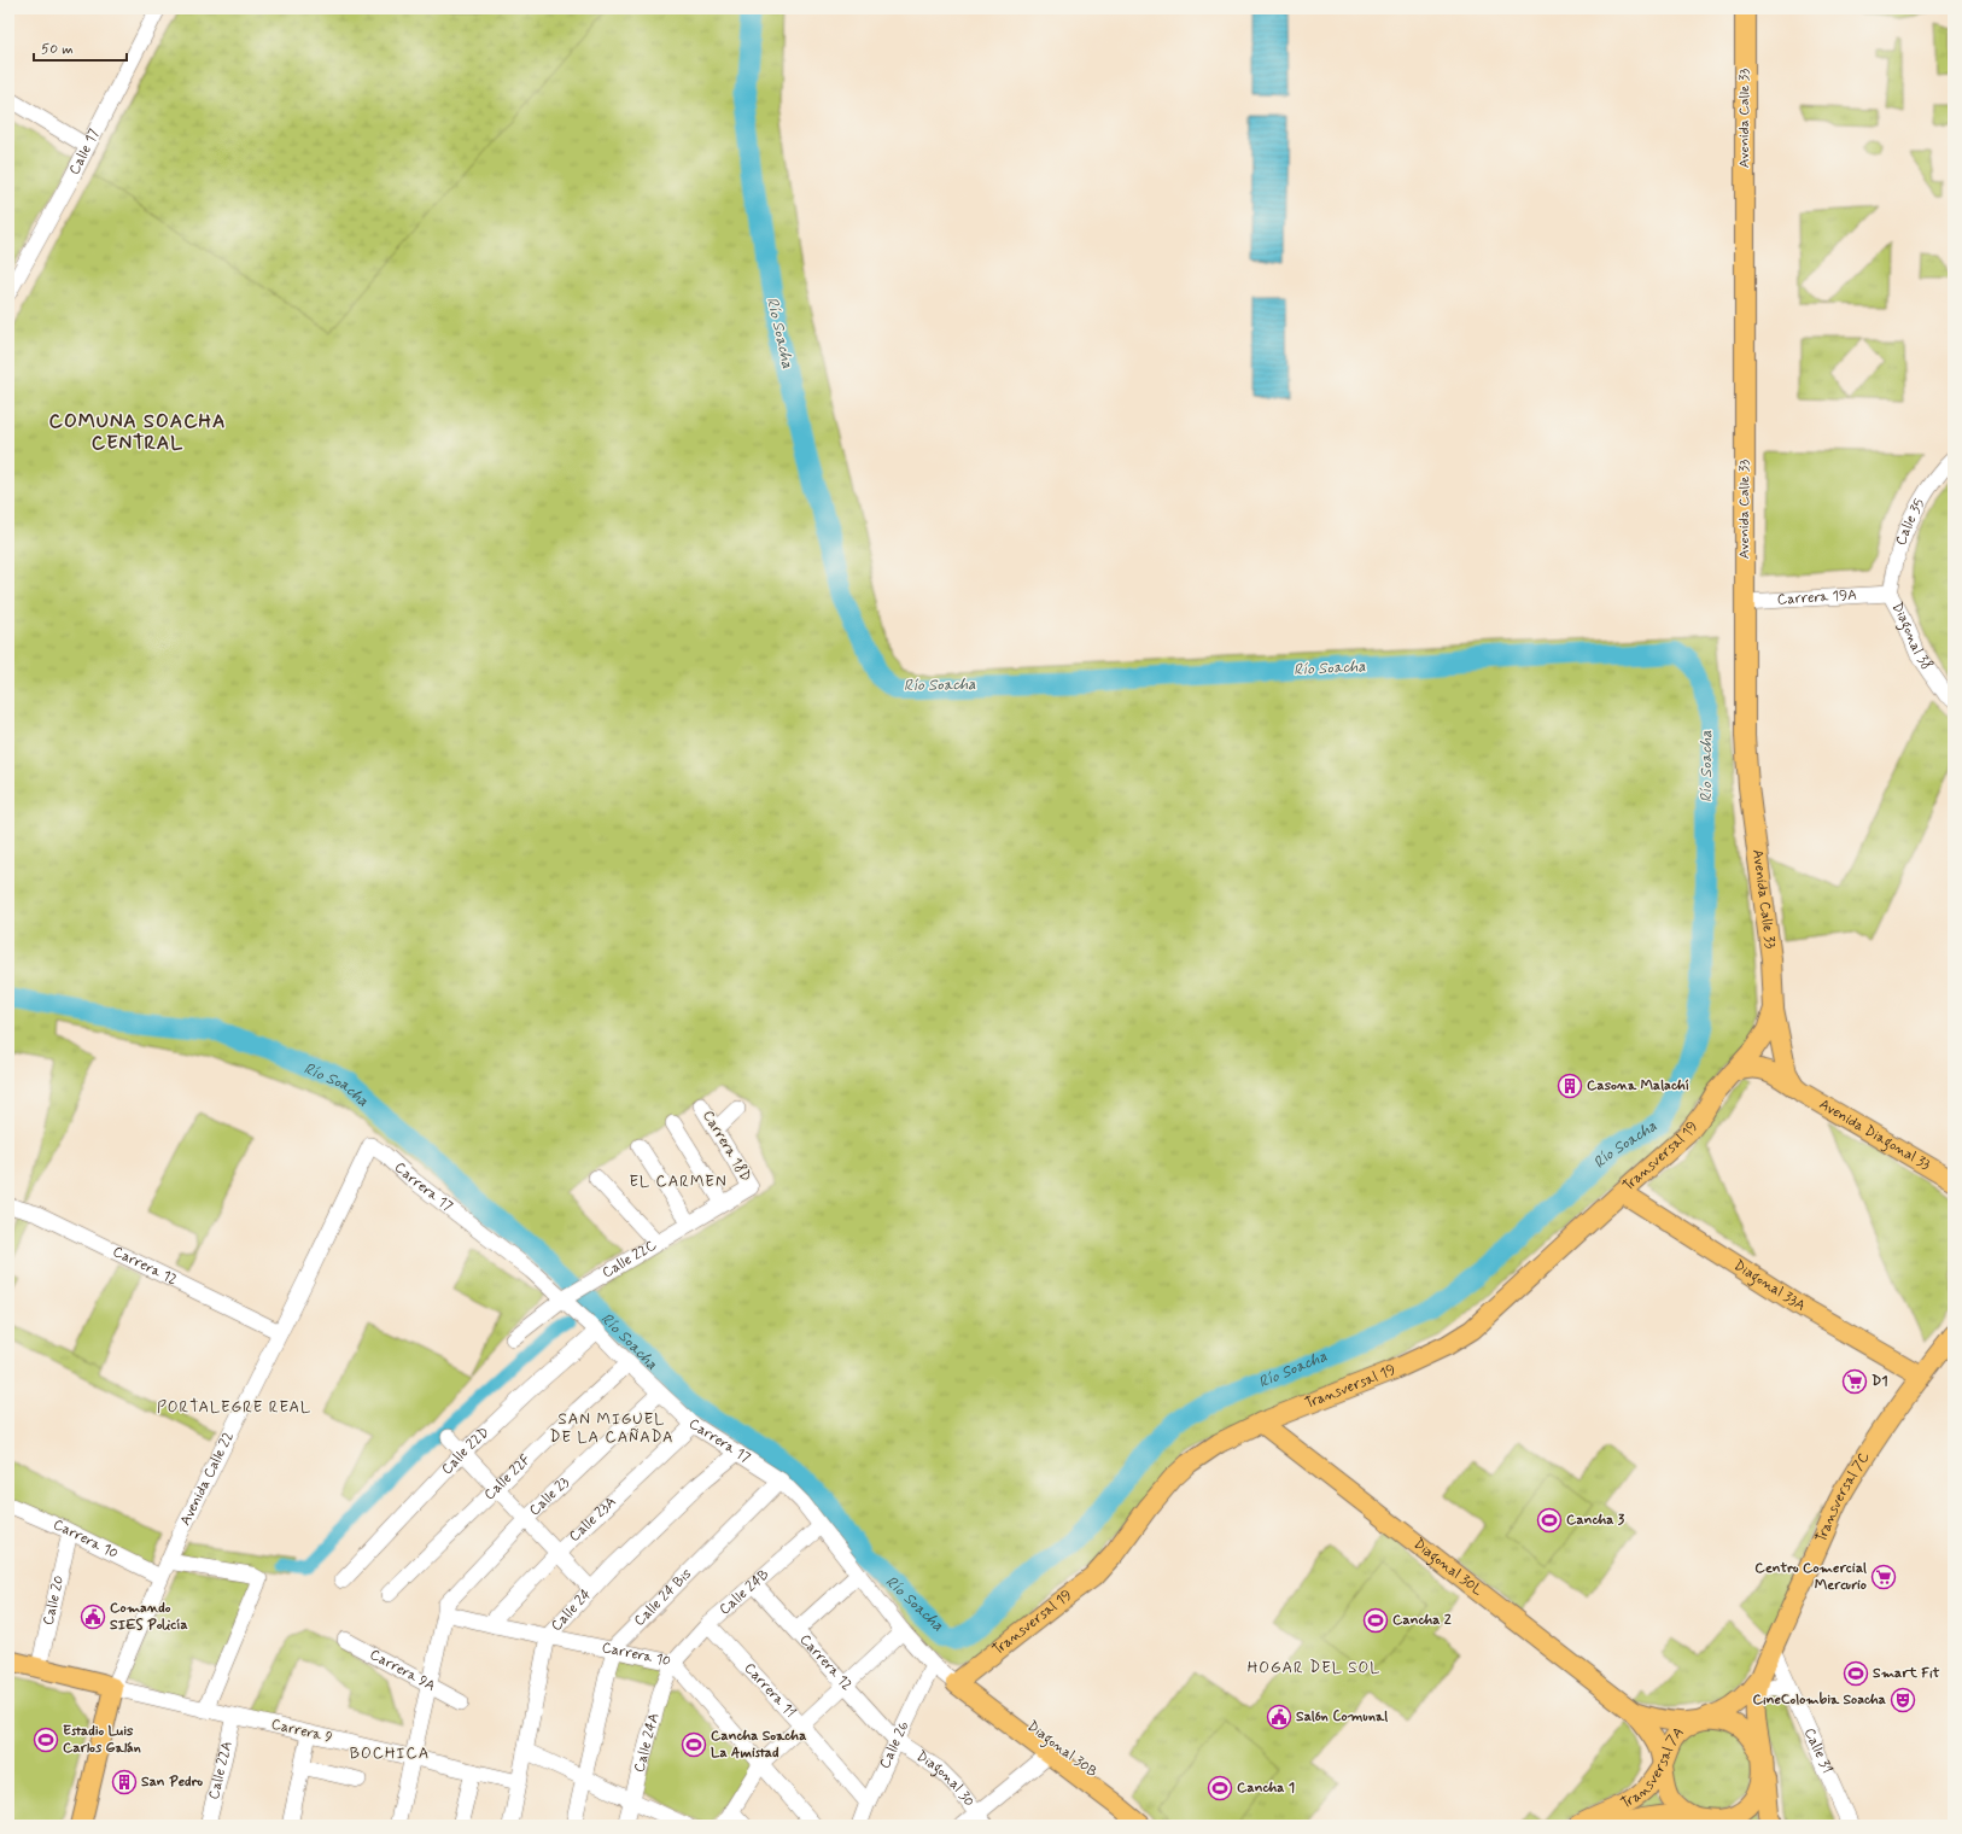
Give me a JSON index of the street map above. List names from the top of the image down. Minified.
{"streets":{"main road":["Avenida Calle 33","Avenida Diagonal 33","Transversal 19","Diagonal 33A","Avenida Calle 22","Transversal 7C","Diagonal 30L","Diagonal 30B","Transversal 7A"],"street":["Calle 17","Calle 35","Carrera 19A","Diagonal 38","Carrera 18D","Carrera 17","Calle 22C","Carrera 12","Calle 22D","Calle 22F","Calle 23","Calle 23A","Carrera 10","Calle 24B","Calle 24 Bis","Calle 20","Calle 24","Carrera 9A","Carrera 11","Carrera 9","Calle 24A","Calle 26","Calle 31","Calle 22A","Diagonal 30"]},"crossings":[["Avenida Calle 33","Carrera 19A"],["Avenida Calle 33","Avenida Diagonal 33"],["Avenida Calle 33","Transversal 19"],["Calle 35","Carrera 19A"],["Calle 35","Diagonal 38"],["Carrera 19A","Diagonal 38"],["Avenida Diagonal 33","Transversal 19"],["Carrera 18D","Calle 22C"],["Transversal 19","Carrera 17"],["Transversal 19","Diagonal 33A"],["Transversal 19","Diagonal 30L"],["Transversal 19","Diagonal 30B"],["Carrera 17","Calle 22C"],["Carrera 17","Calle 22D"],["Carrera 17","Calle 22F"],["Carrera 17","Avenida Calle 22"],["Carrera 17","Calle 23"],["Carrera 17","Calle 23A"],["Carrera 17","Calle 24B"],["Carrera 17","Calle 24 Bis"],["Carrera 17","Calle 24"],["Carrera 17","Calle 26"],["Carrera 17","Diagonal 30B"],["Carrera 12","Avenida Calle 22"],["Carrera 12","Calle 24B"],["Carrera 12","Calle 26"],["Carrera 12","Diagonal 30"],["Diagonal 33A","Transversal 7C"],["Avenida Calle 22","Carrera 10"],["Avenida Calle 22","Carrera 9"],["Calle 23","Carrera 10"],["Transversal 7C","Calle 31"],["Transversal 7C","Transversal 7A"],["Calle 23A","Carrera 10"],["Carrera 10","Calle 24B"],["Carrera 10","Calle 24 Bis"],["Carrera 10","Calle 20"],["Carrera 10","Calle 24"],["Carrera 10","Calle 24A"],["Calle 24B","Carrera 11"],["Calle 24B","Calle 24A"],["Calle 24","Carrera 9"],["Carrera 11","Calle 26"],["Carrera 9","Calle 22A"],["Calle 26","Diagonal 30"]],"districts":["COMUNA SOACHA CENTRAL","EL CARMEN","PORTALEGRE REAL","SAN MIGUEL DE LA CAÑADA","HOGAR DEL SOL","BOCHICA"],"water":["Río Soacha"],"places":{"building":["Casona Malachí","San Pedro"],"supermarket":["D1","Centro Comercial Mercurio"],"sports":["Cancha 3","Cancha 2","Smart Fit","Estadio Luis Carlos Galán","Cancha Soacha La Amistad","Cancha 1"],"public building":["Comando SIES Policía","Salón Comunal"],"theatre":["CineColombia Soacha"]},"scale_bar":"50 m"}
